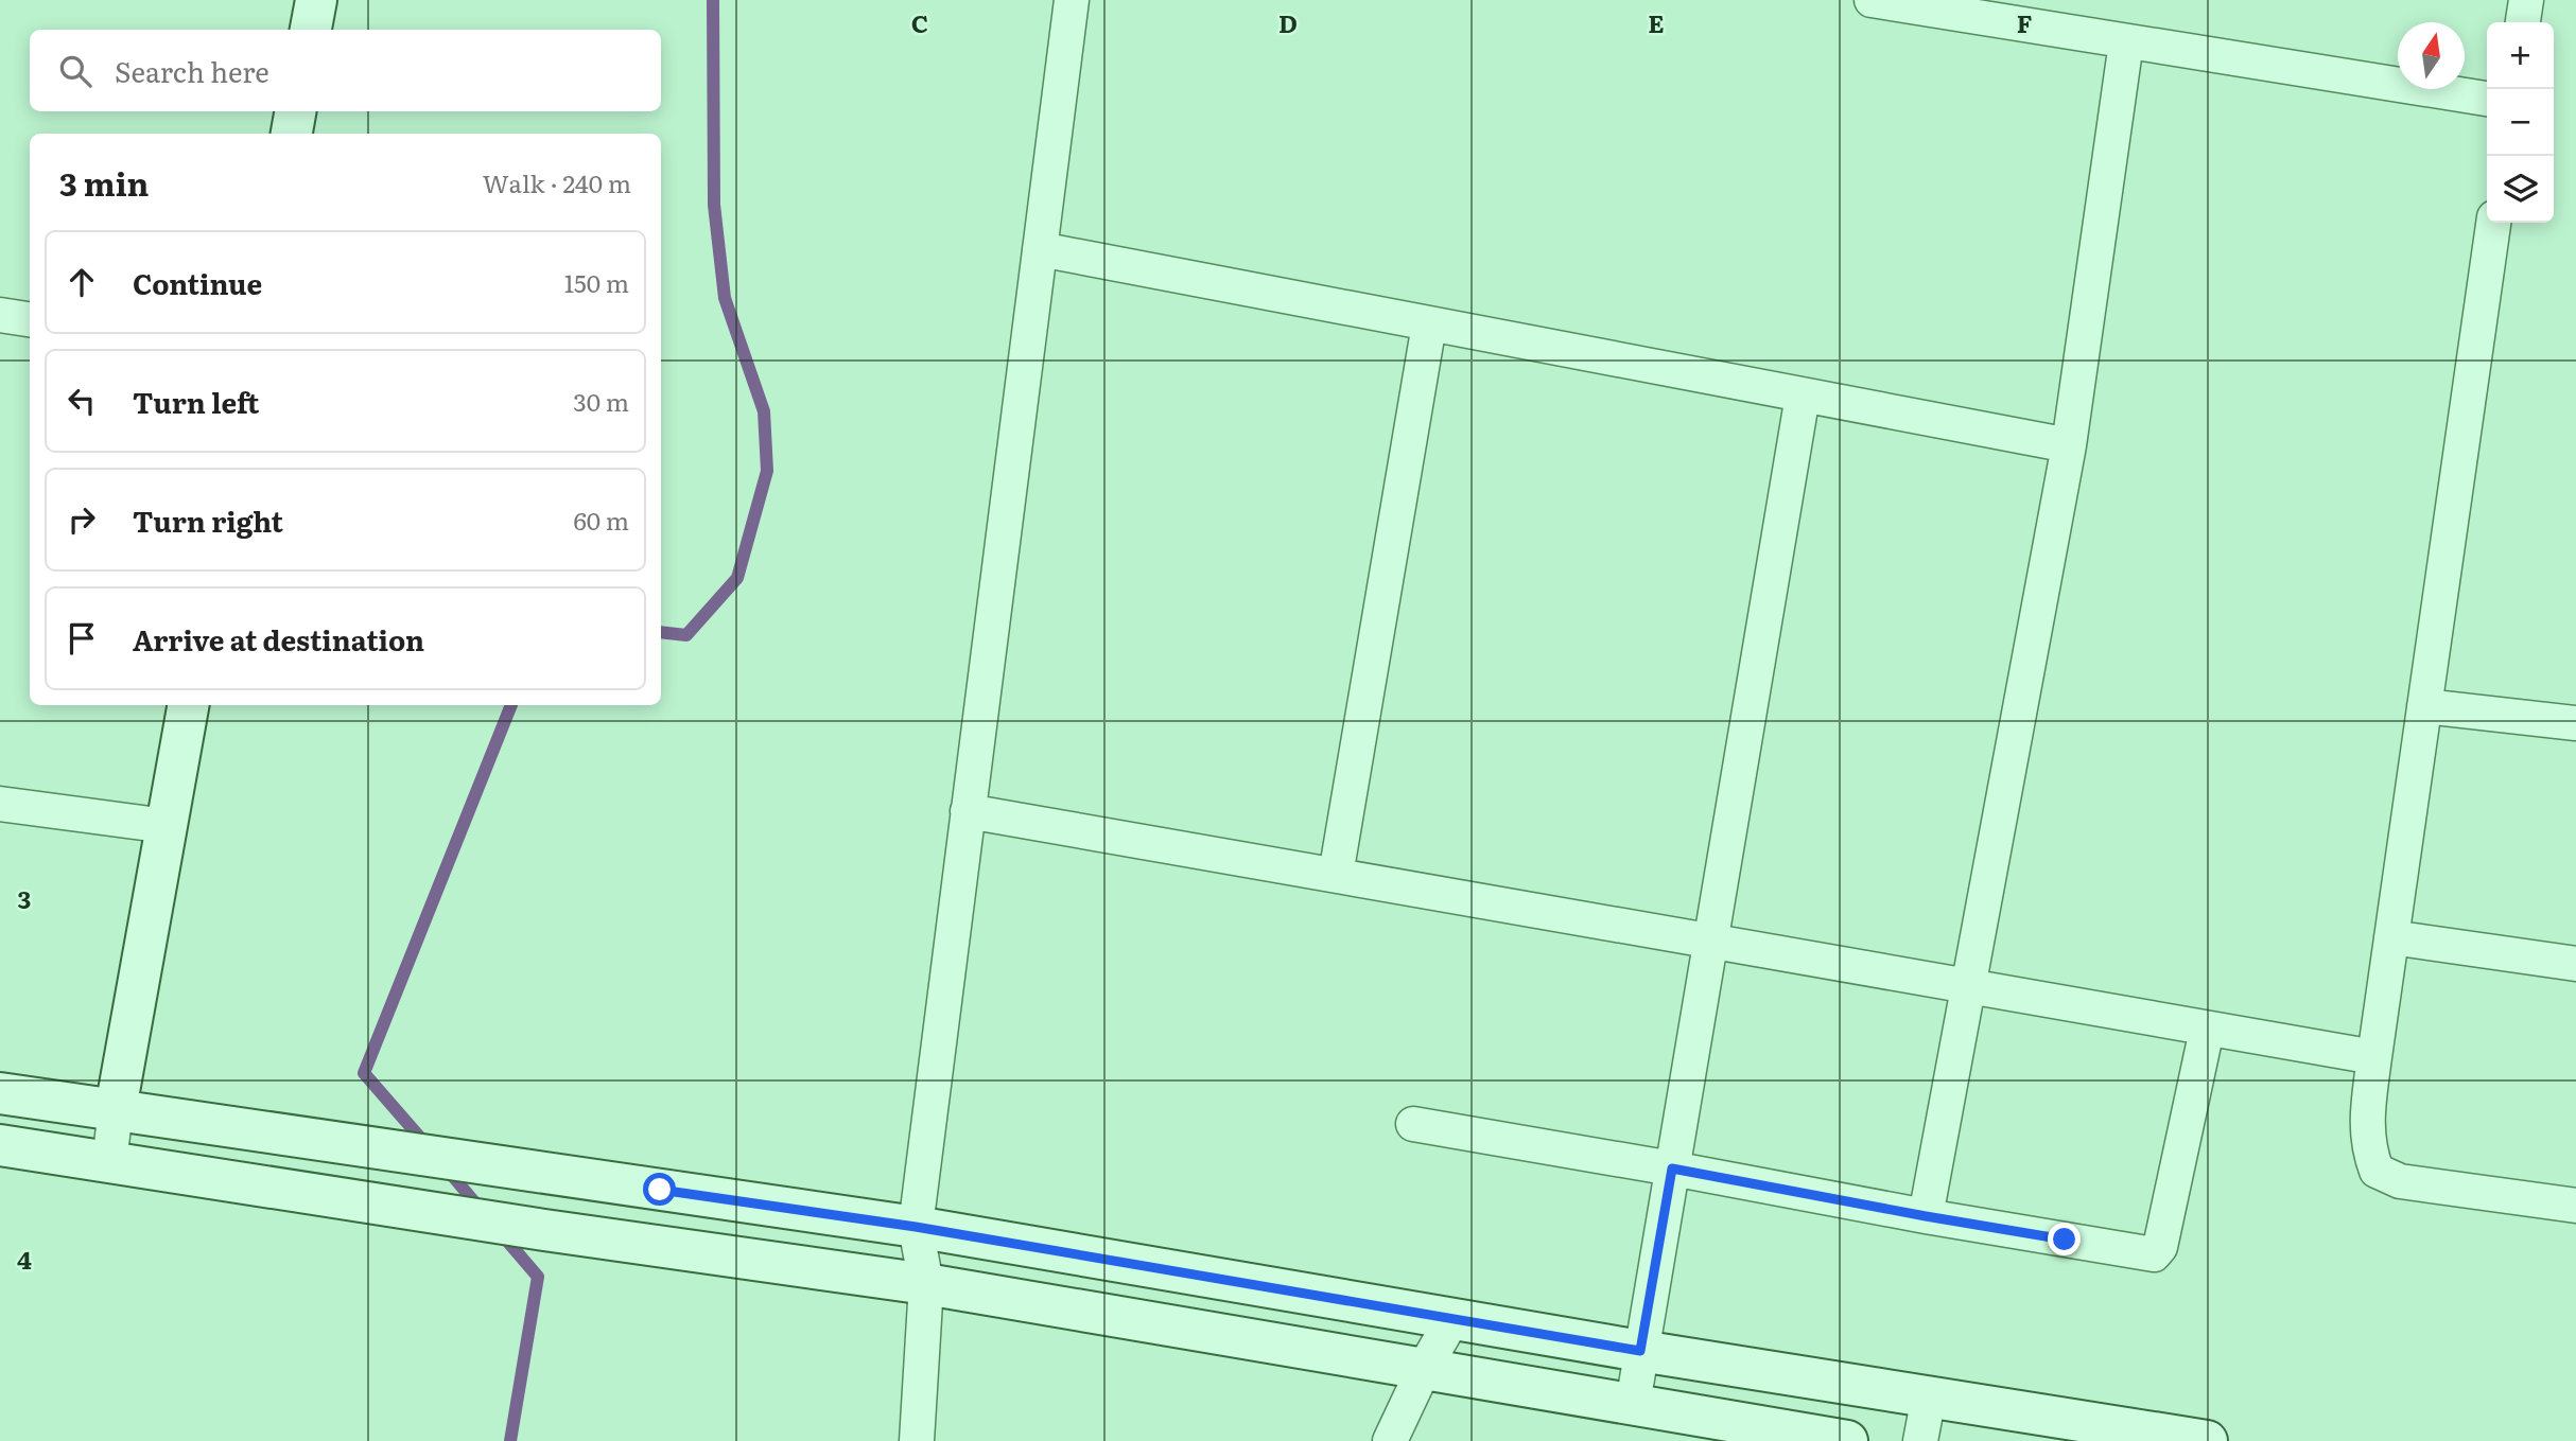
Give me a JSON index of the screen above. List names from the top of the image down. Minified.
{"north":"top","page":{"map_buttons":["+","−"],"search":"Search here","heading":["3 min","Walk · 240 m"],"list":[["Continue","150 m"],["Turn left","30 m"],["Turn right","60 m"],"Arrive at destination"]},"grid":{"columns":["C","D","E","F"],"rows":["3","4"]}}
